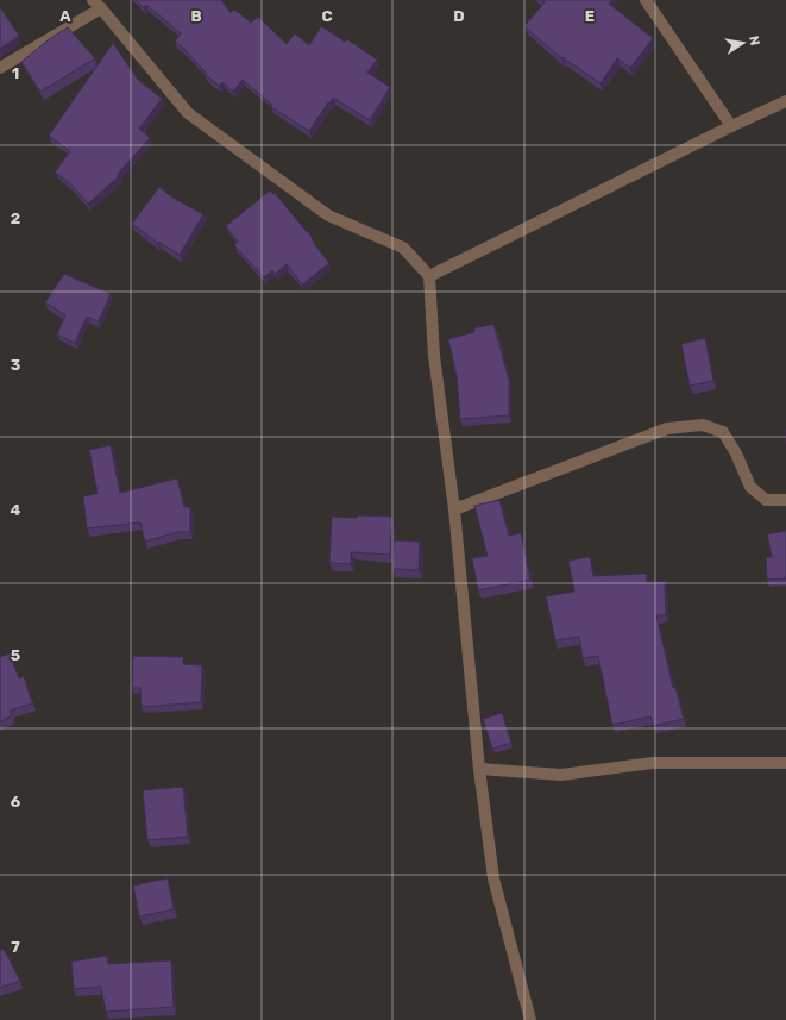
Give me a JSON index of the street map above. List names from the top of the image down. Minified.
{"north":"right","grid":{"columns":["A","B","C","D","E"],"rows":["1","2","3","4","5","6","7"]}}
